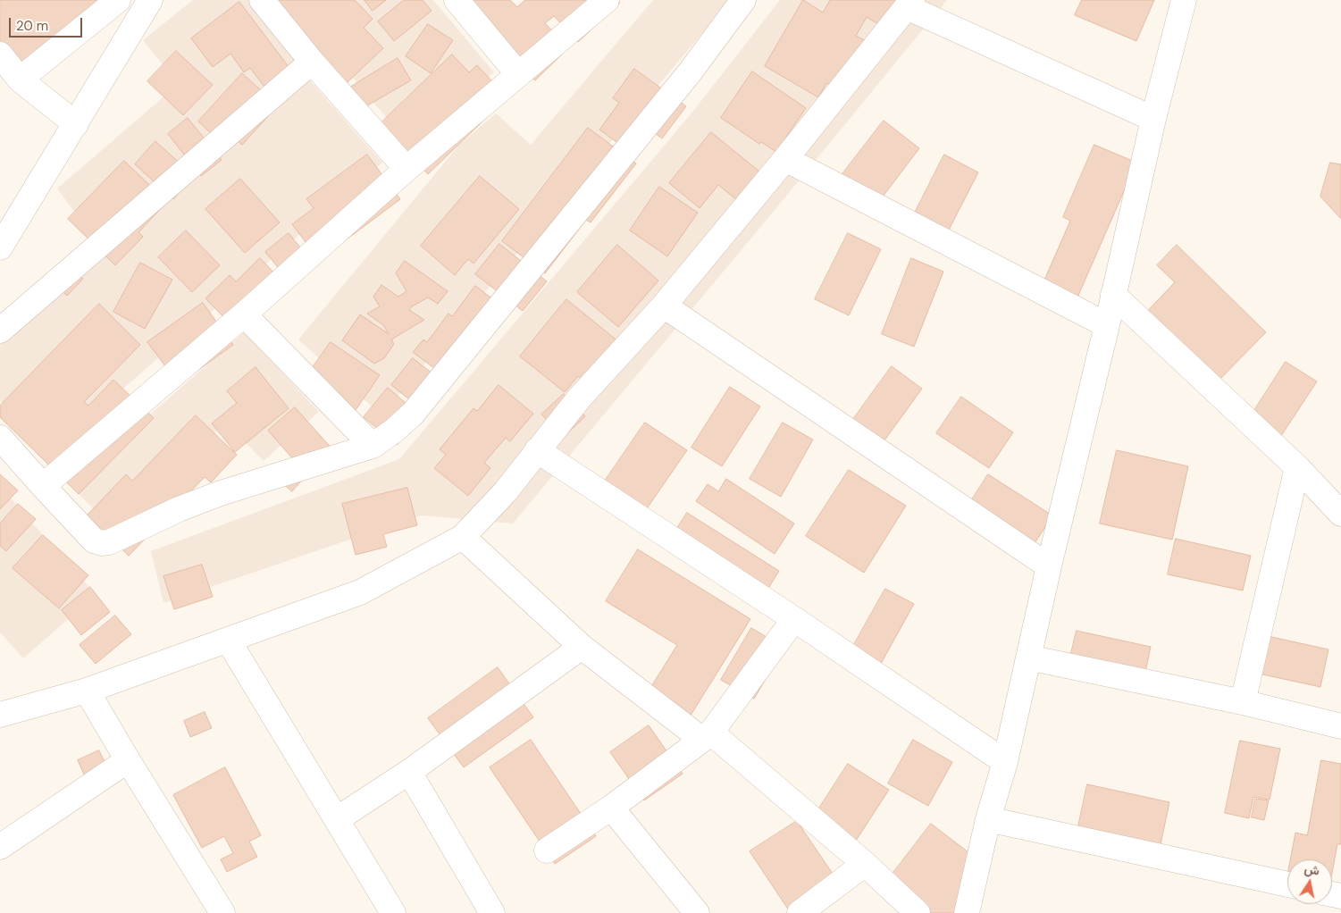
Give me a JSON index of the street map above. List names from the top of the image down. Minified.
{"scale_bar":"20 m","north":"top"}
